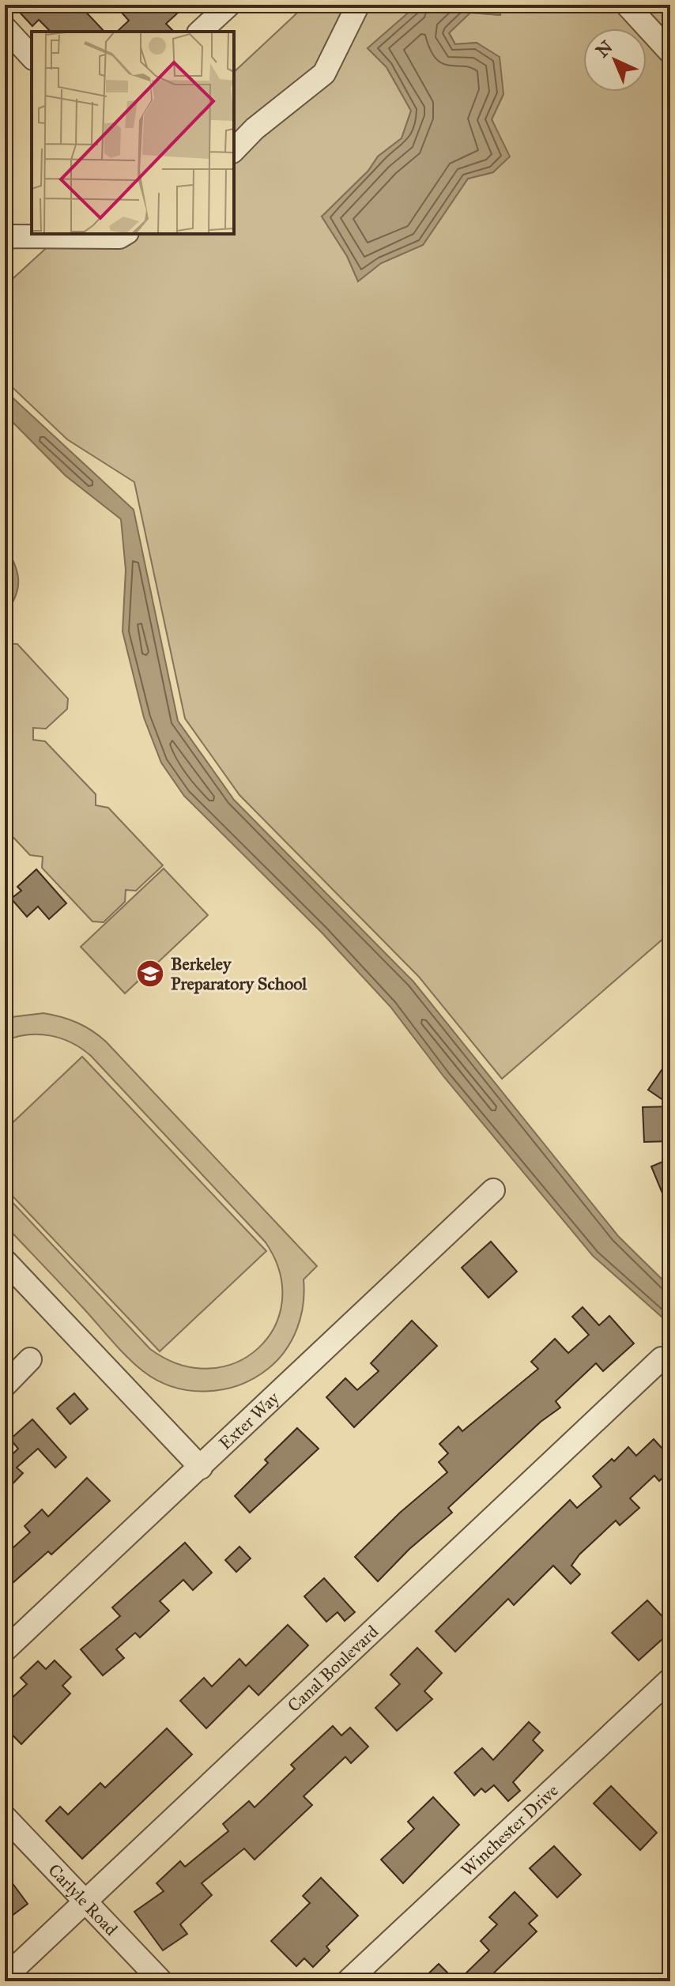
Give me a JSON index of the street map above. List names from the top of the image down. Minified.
{"streets":{"street":["Exter Way","Canal Boulevard","Winchester Drive","Carlyle Road"]},"crossings":[["Canal Boulevard","Carlyle Road"]],"places":{"school or university":["Berkeley Preparatory School"]},"north":"top left"}
